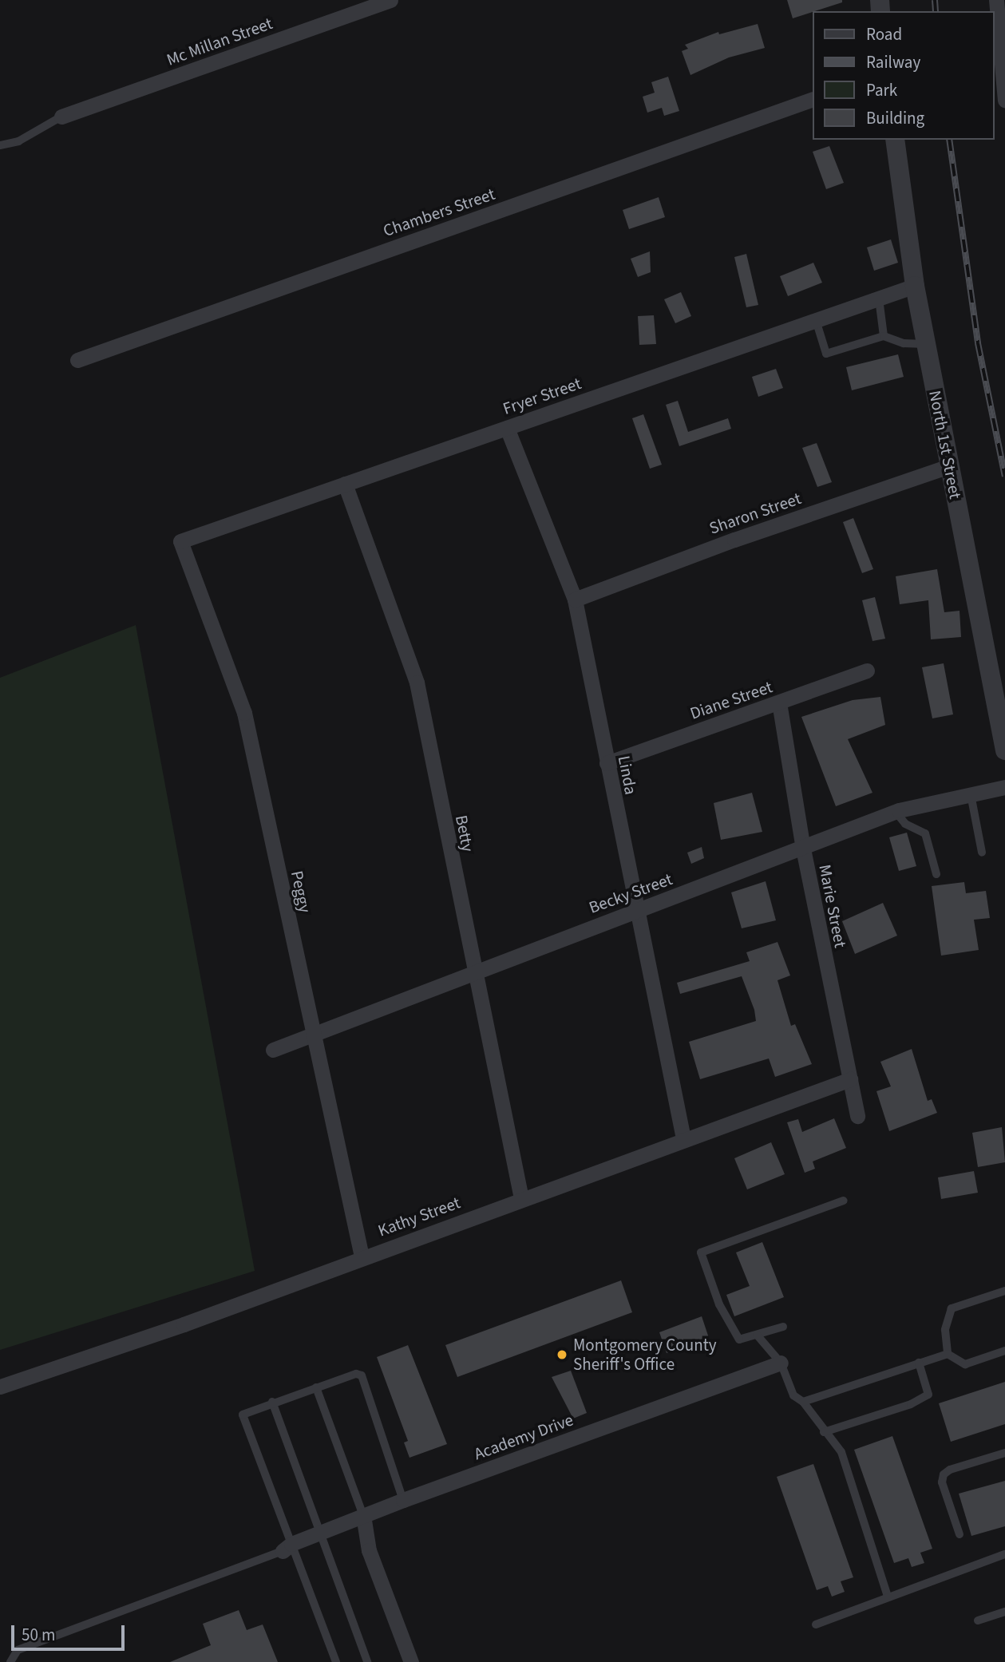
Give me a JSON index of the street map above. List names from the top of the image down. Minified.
{"streets":{"street":["Mc Millan Street","Chambers Street","Fryer Street","North 1st Street","Sharon Street","Diane Street","Linda","Betty","Peggy","Becky Street","Marie Street","Kathy Street","Academy Drive"]},"crossings":[["Fryer Street","North 1st Street"],["Fryer Street","Linda"],["Fryer Street","Betty"],["Fryer Street","Peggy"],["North 1st Street","Sharon Street"],["Sharon Street","Linda"],["Diane Street","Linda"],["Diane Street","Marie Street"],["Linda","Becky Street"],["Linda","Kathy Street"],["Betty","Becky Street"],["Betty","Kathy Street"],["Peggy","Becky Street"],["Peggy","Kathy Street"],["Becky Street","Marie Street"],["Marie Street","Kathy Street"]],"places":["Montgomery County Sheriff's Office"],"legend":["Road","Railway","Park","Building"],"scale_bar":"50 m"}
